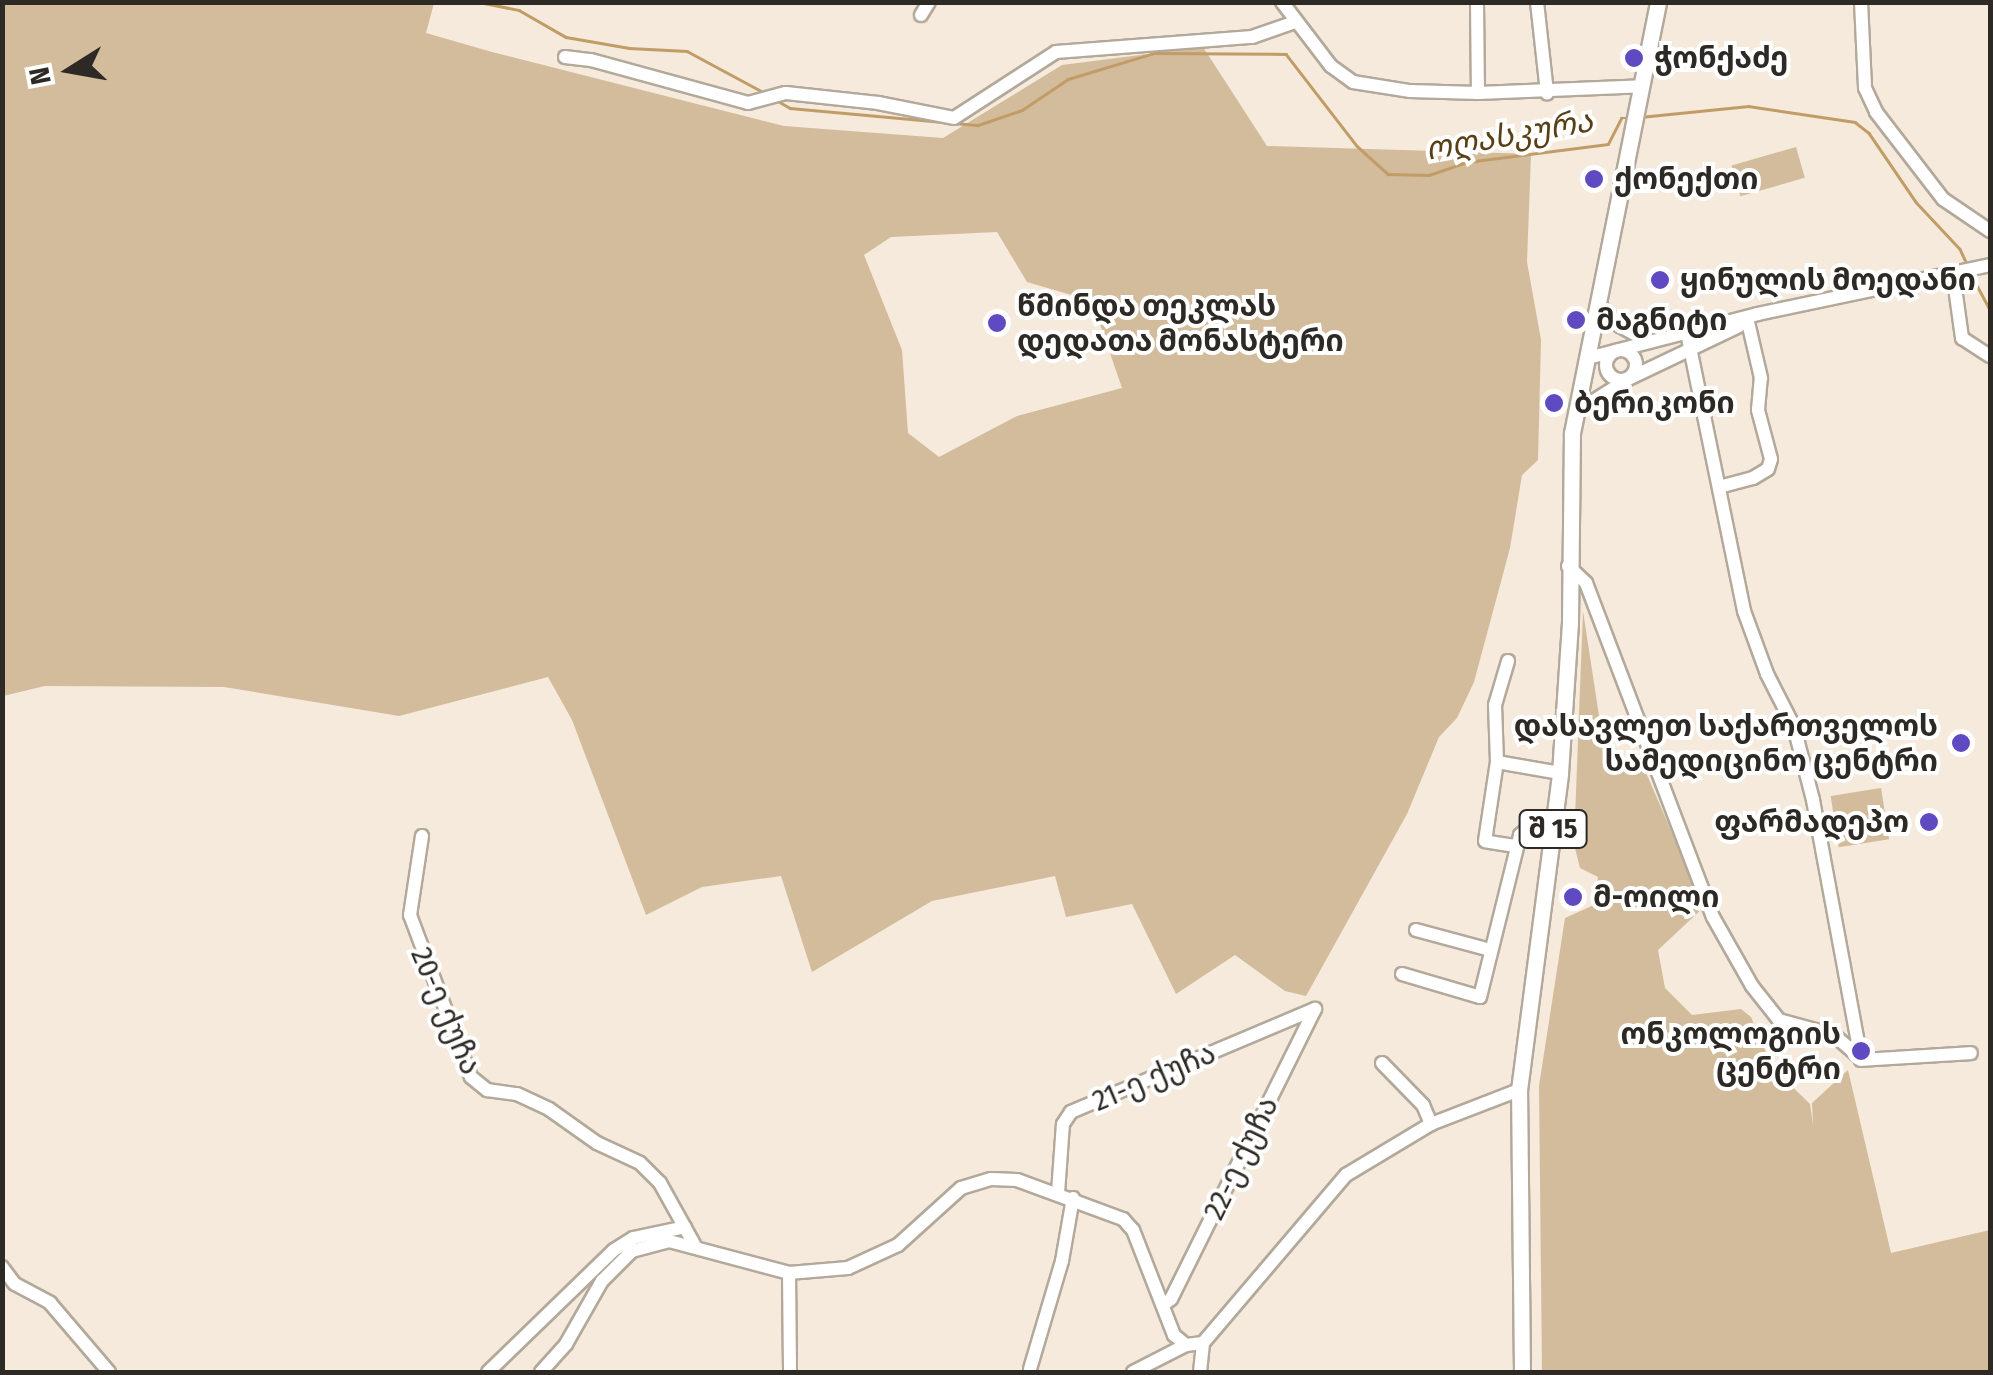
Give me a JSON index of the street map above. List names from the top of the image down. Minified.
{"streets":{"main road":["შ 15"],"street":["20-ე ქუჩა","21-ე ქუჩა","22-ე ქუჩა"]},"crossings":[["21-ე ქუჩა","22-ე ქუჩა"]],"water":["ოღასკურა"],"places":["ჭონქაძე","ქონექთი","ყინულის მოედანი","მაგნიტი","წმინდა თეკლას დედათა მონასტერი","ბერიკონი","დასავლეთ საქართველოს სამედიცინო ცენტრი","ფარმადეპო","მ-ოილი","ონკოლოგიის ცენტრი"],"north":"left"}
